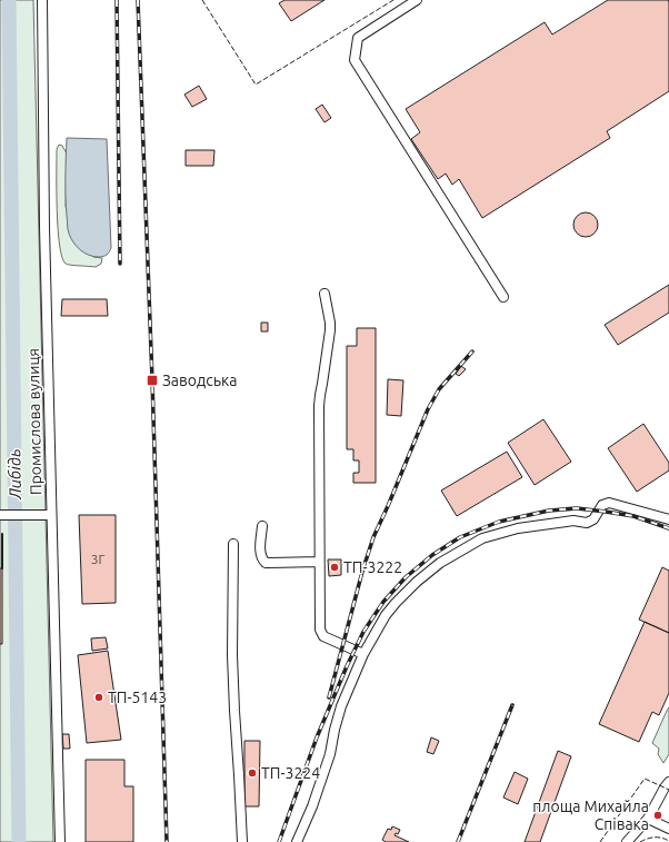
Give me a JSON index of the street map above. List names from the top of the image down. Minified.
{"streets":{"street":["Промислова вулиця"]},"water":["Либідь"],"places":{"transit":["Заводська"],"other":["ТП-3222","ТП-5143","ТП-3224","площа Михайла Співака"]},"house_numbers":["3Г"]}
